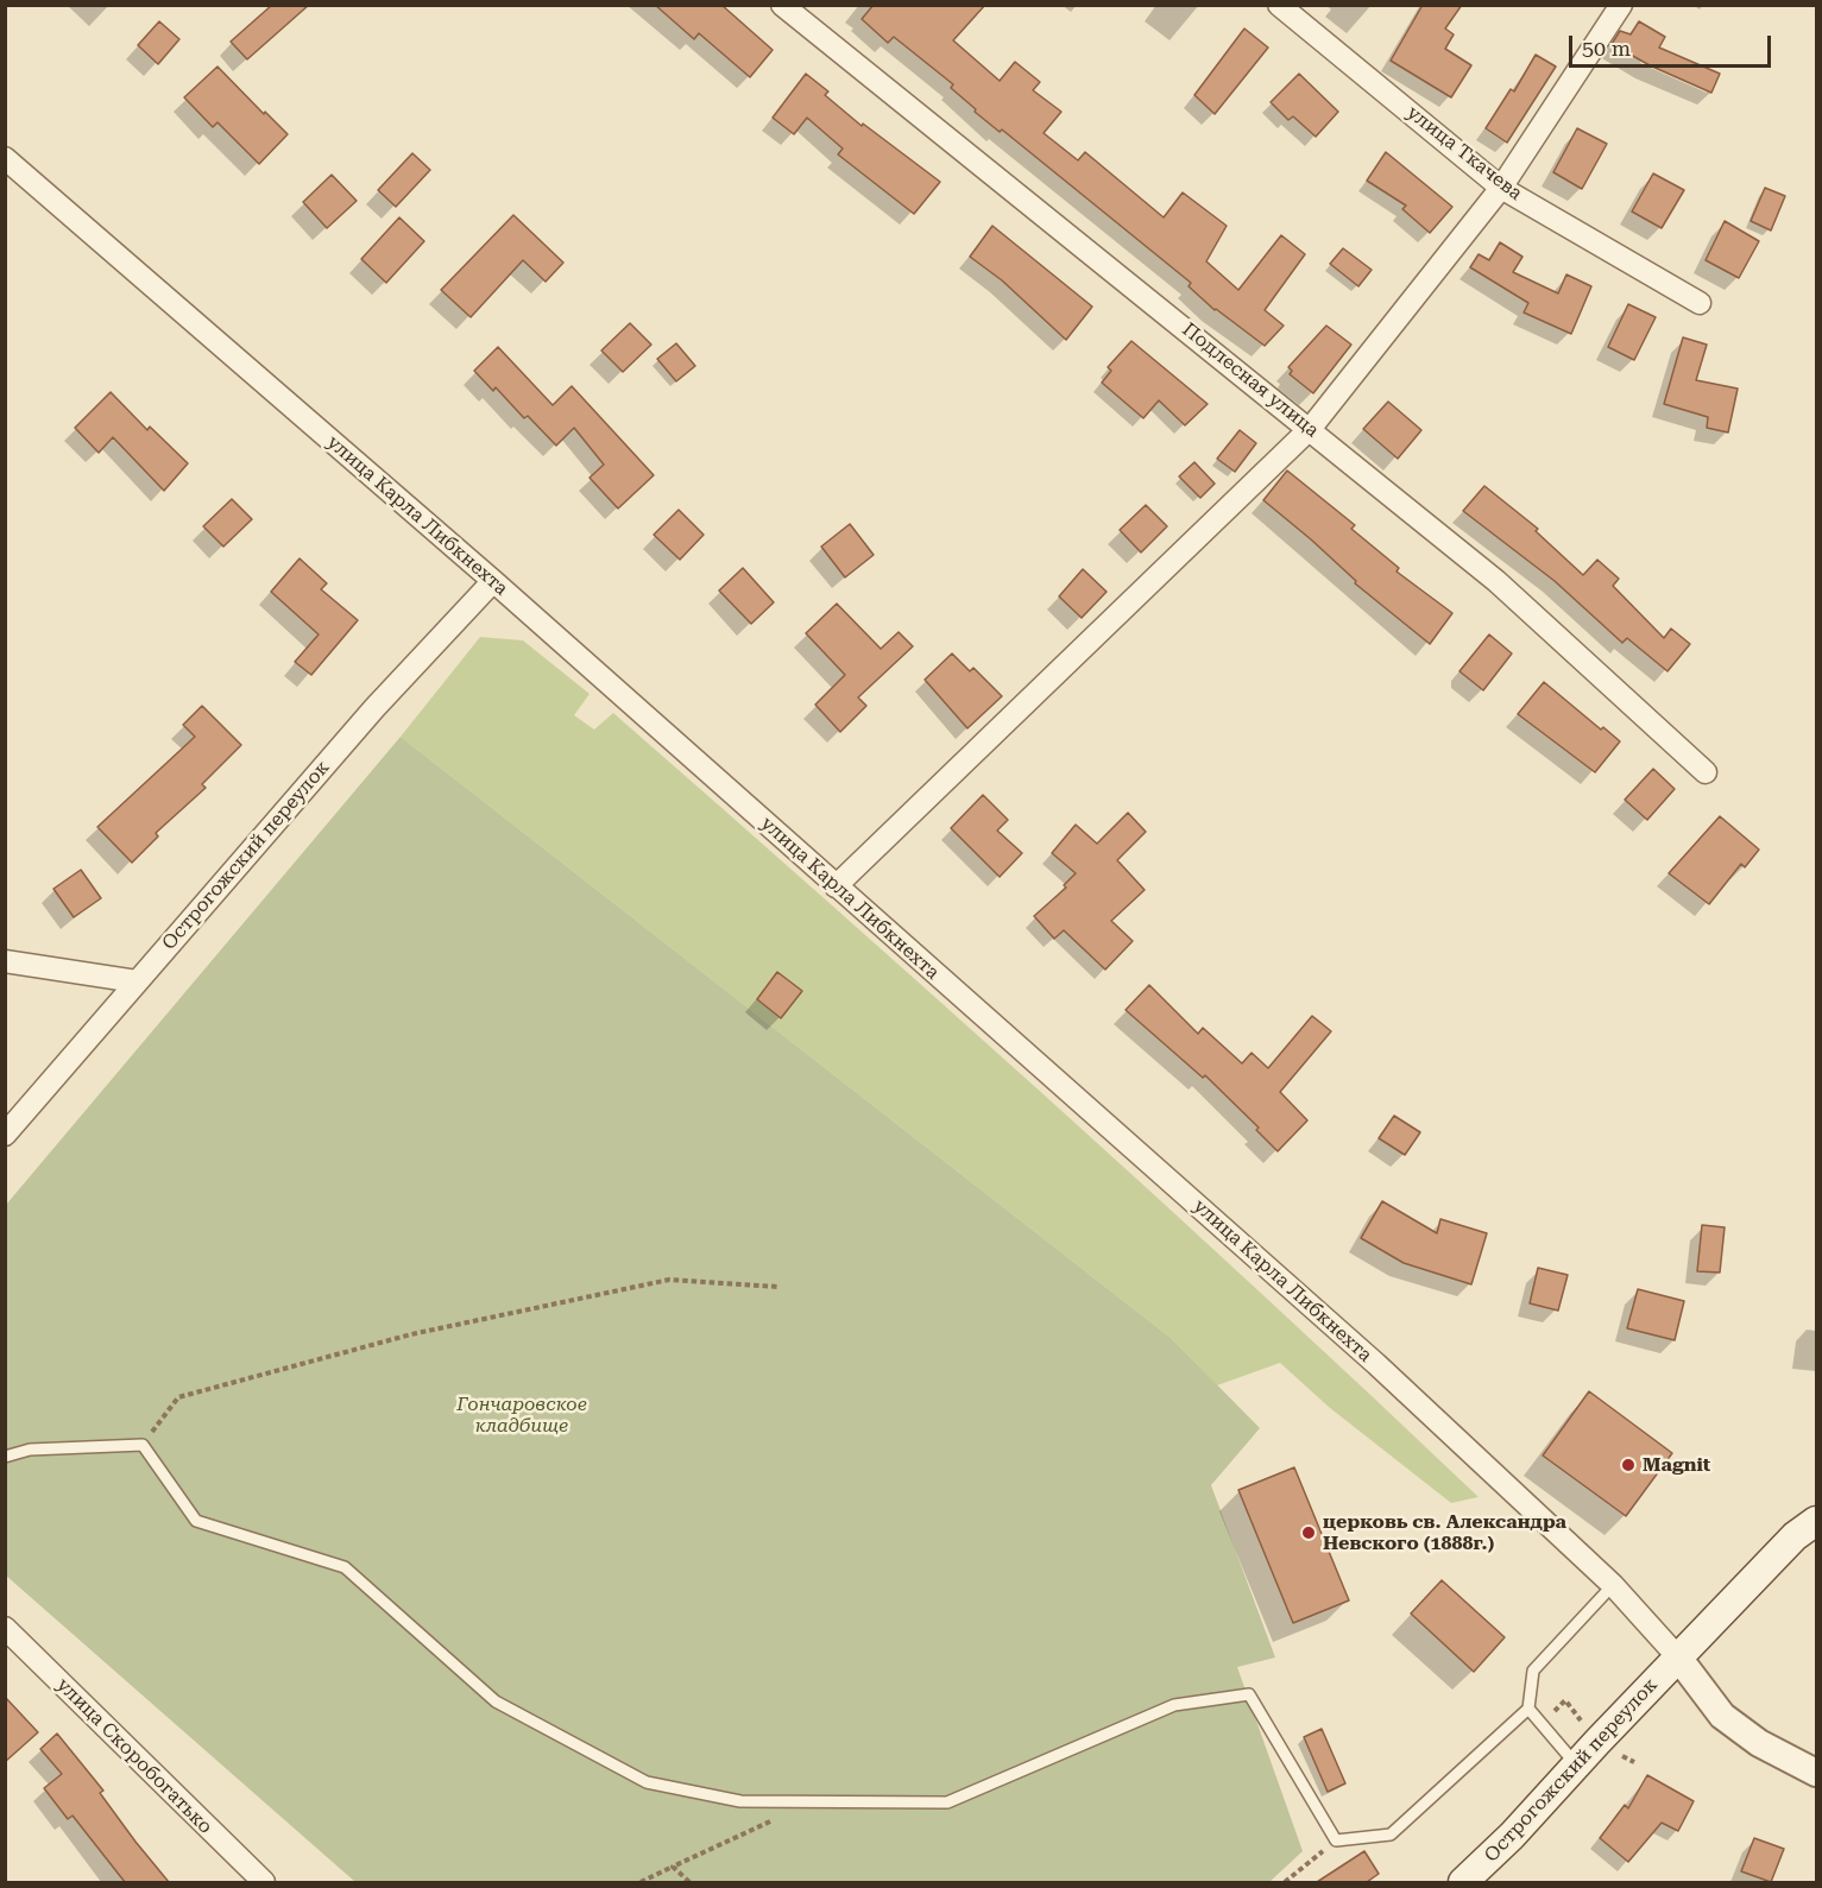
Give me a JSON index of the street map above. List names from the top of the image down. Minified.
{"streets":{"main road":["Острогожский переулок"],"street":["улица Ткачева","Подлесная улица","улица Карла Либкнехта","улица Скоробогатько"]},"crossings":[["улица Карла Либкнехта","Острогожский переулок"]],"parks":["Гончаровское кладбище"],"places":["Magnit","церковь св. Александра Невского (1888г.)"],"scale_bar":"50 m"}
